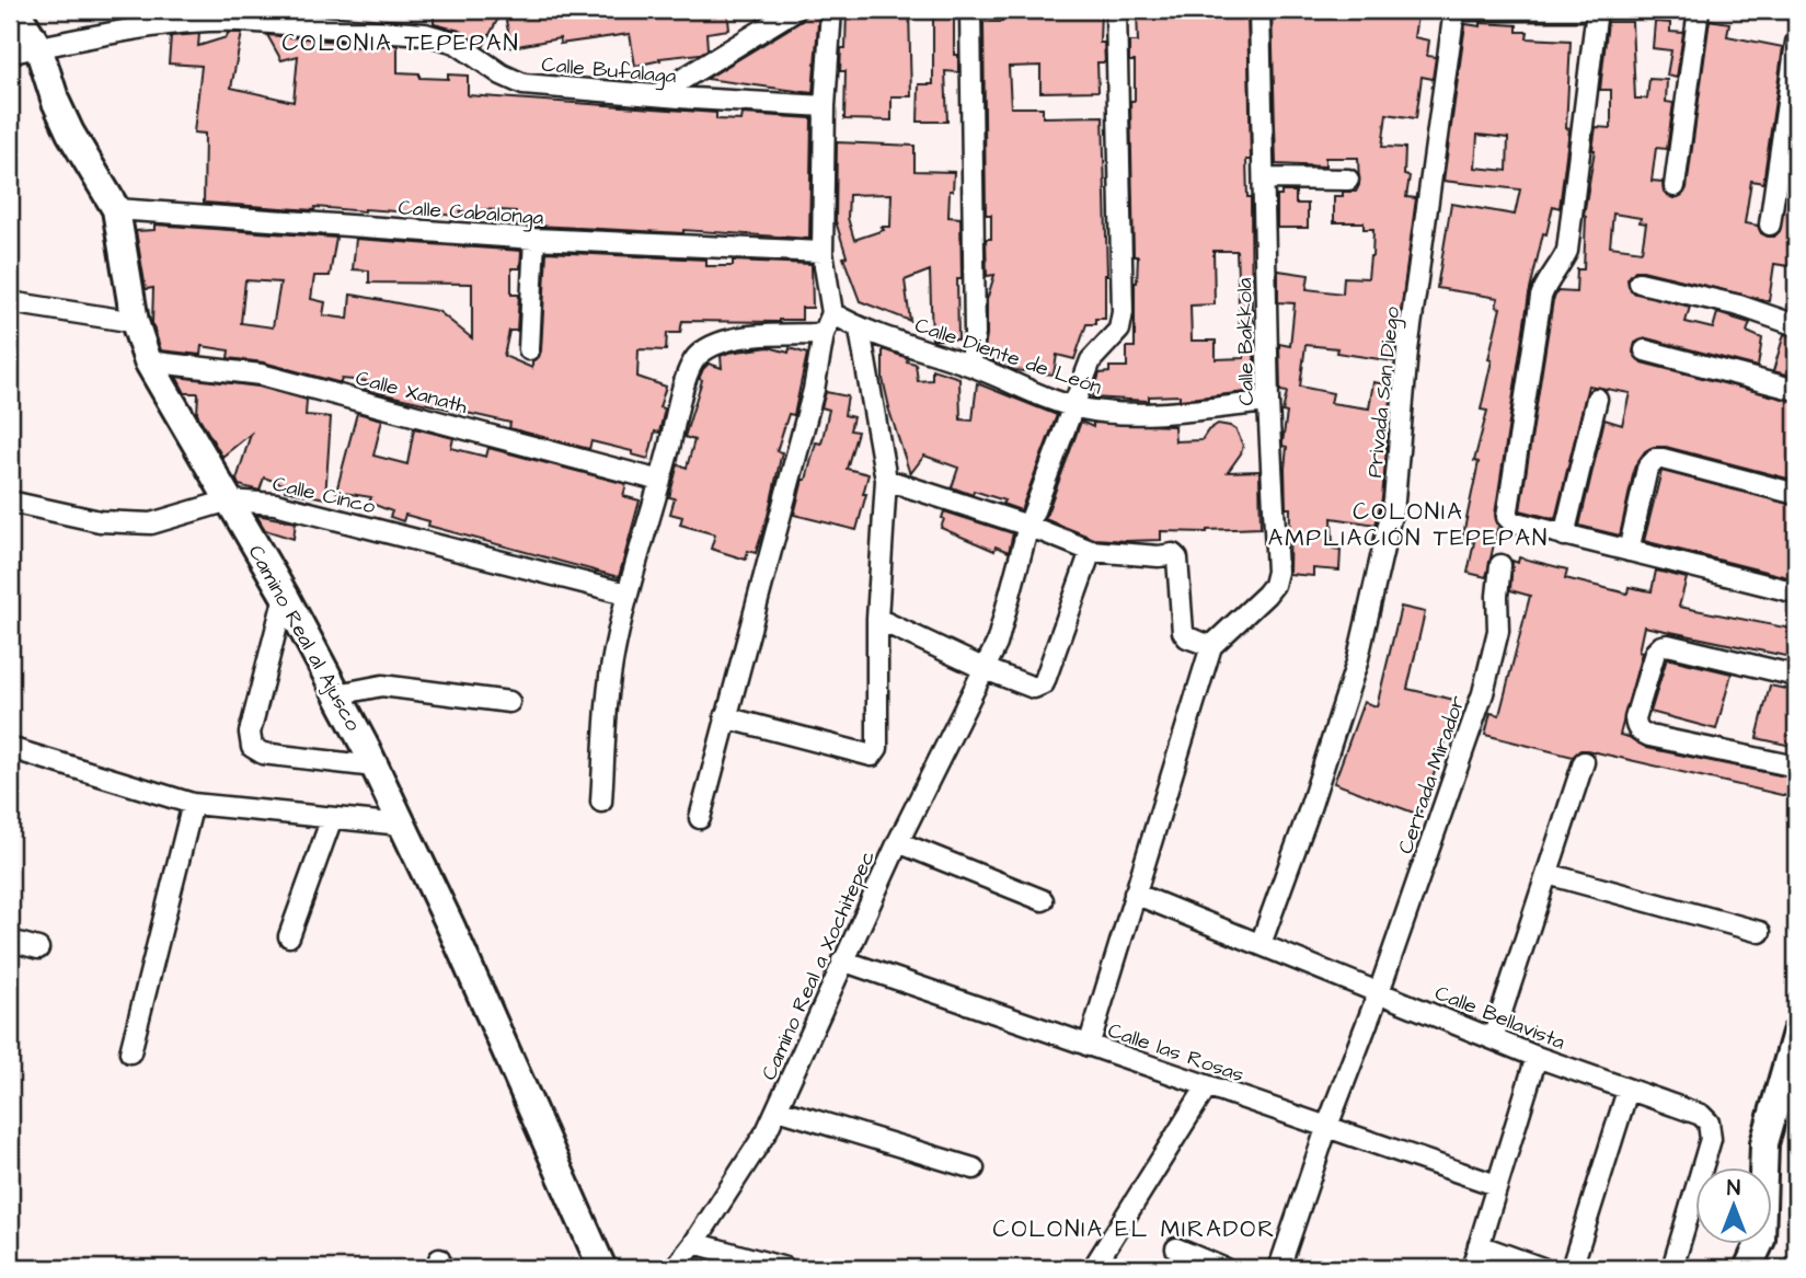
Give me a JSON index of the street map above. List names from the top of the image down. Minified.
{"streets":{"street":["Calle Bufalaga","Calle Cabalonga","Calle Bakkola","Calle Diente de León","Calle Xanath","Privada San Diego","Calle Cinco","Camino Real al Ajusco","Cerrada Mirador","Camino Real a Xochitepec","Calle Bellavista","Calle las Rosas"]},"crossings":[["Calle Bufalaga","Camino Real al Ajusco"],["Calle Cabalonga","Camino Real al Ajusco"],["Calle Bakkola","Calle Diente de León"],["Calle Diente de León","Camino Real a Xochitepec"],["Calle Xanath","Camino Real al Ajusco"],["Privada San Diego","Calle Bellavista"],["Calle Cinco","Camino Real al Ajusco"],["Cerrada Mirador","Calle Bellavista"],["Cerrada Mirador","Calle las Rosas"],["Camino Real a Xochitepec","Calle las Rosas"]],"districts":["COLONIA TEPEPAN","COLONIA AMPLIACIÓN TEPEPAN","COLONIA EL MIRADOR"],"north":"top"}
